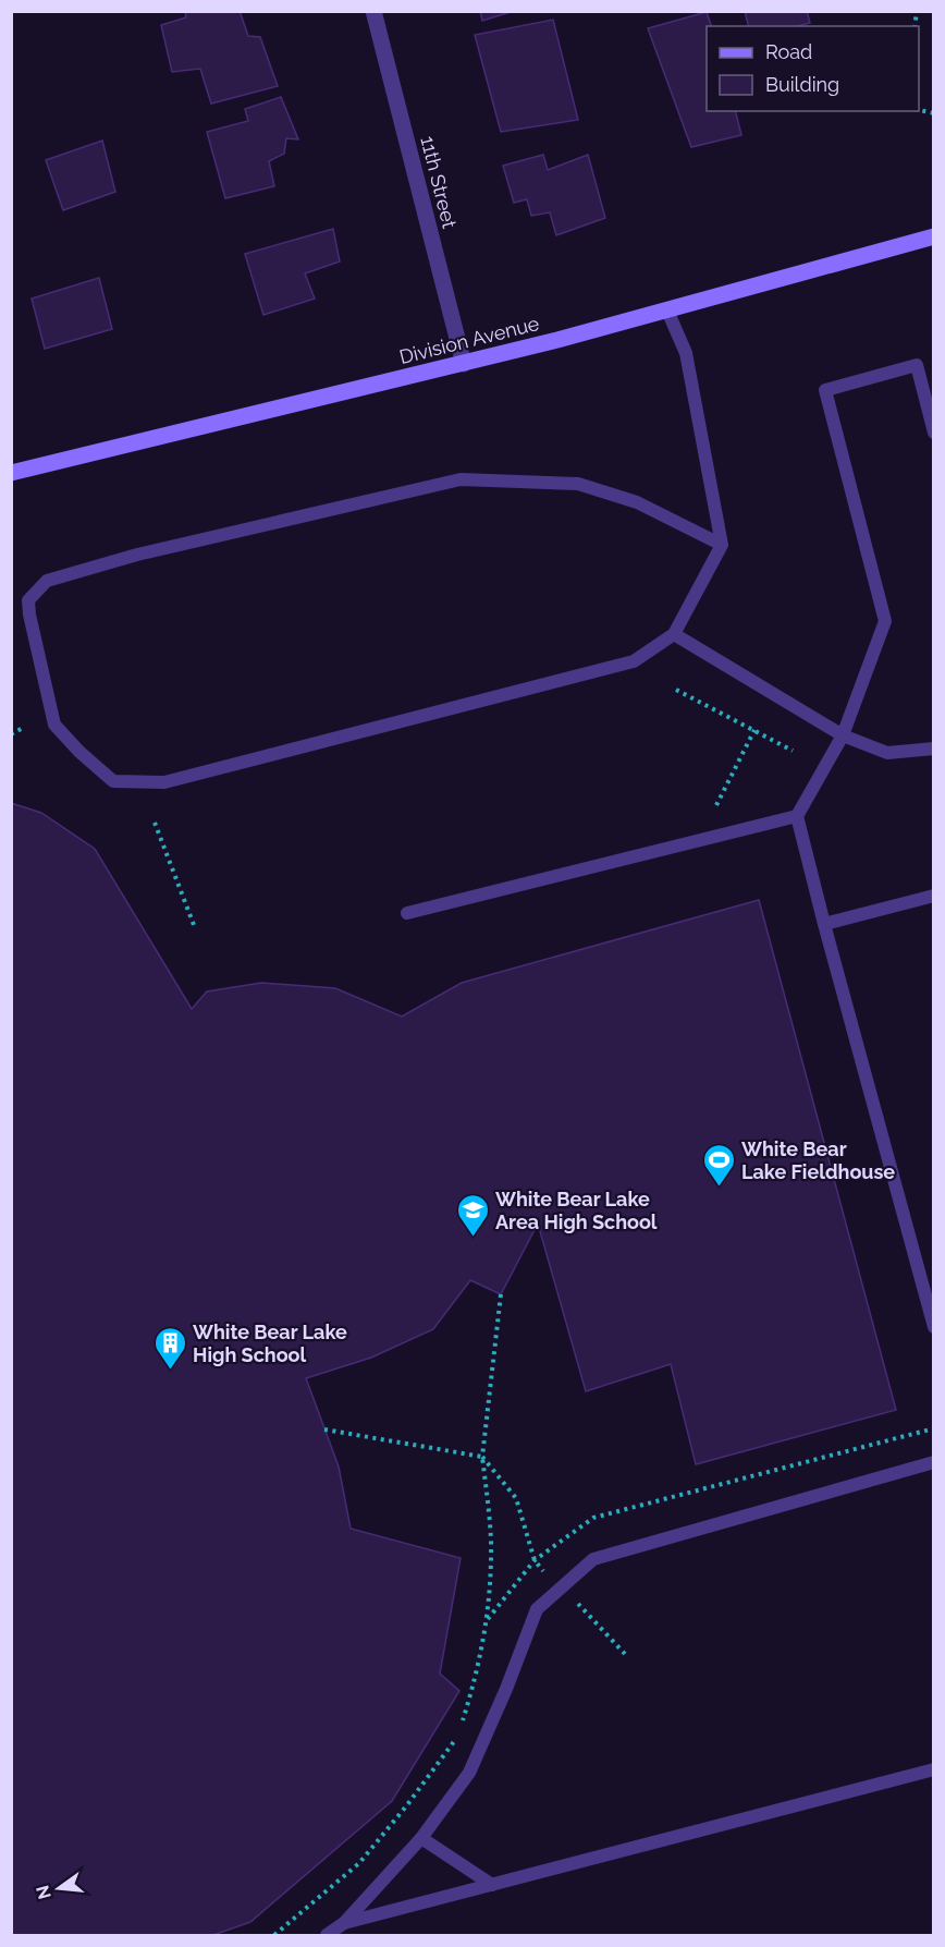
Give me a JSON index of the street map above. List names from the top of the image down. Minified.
{"streets":{"street":["11th Street","Division Avenue"]},"crossings":[["11th Street","Division Avenue"]],"places":{"sports":["White Bear Lake Fieldhouse"],"school or university":["White Bear Lake Area High School"],"building":["White Bear Lake High School"]},"legend":["Road","Building"],"north":"left"}
